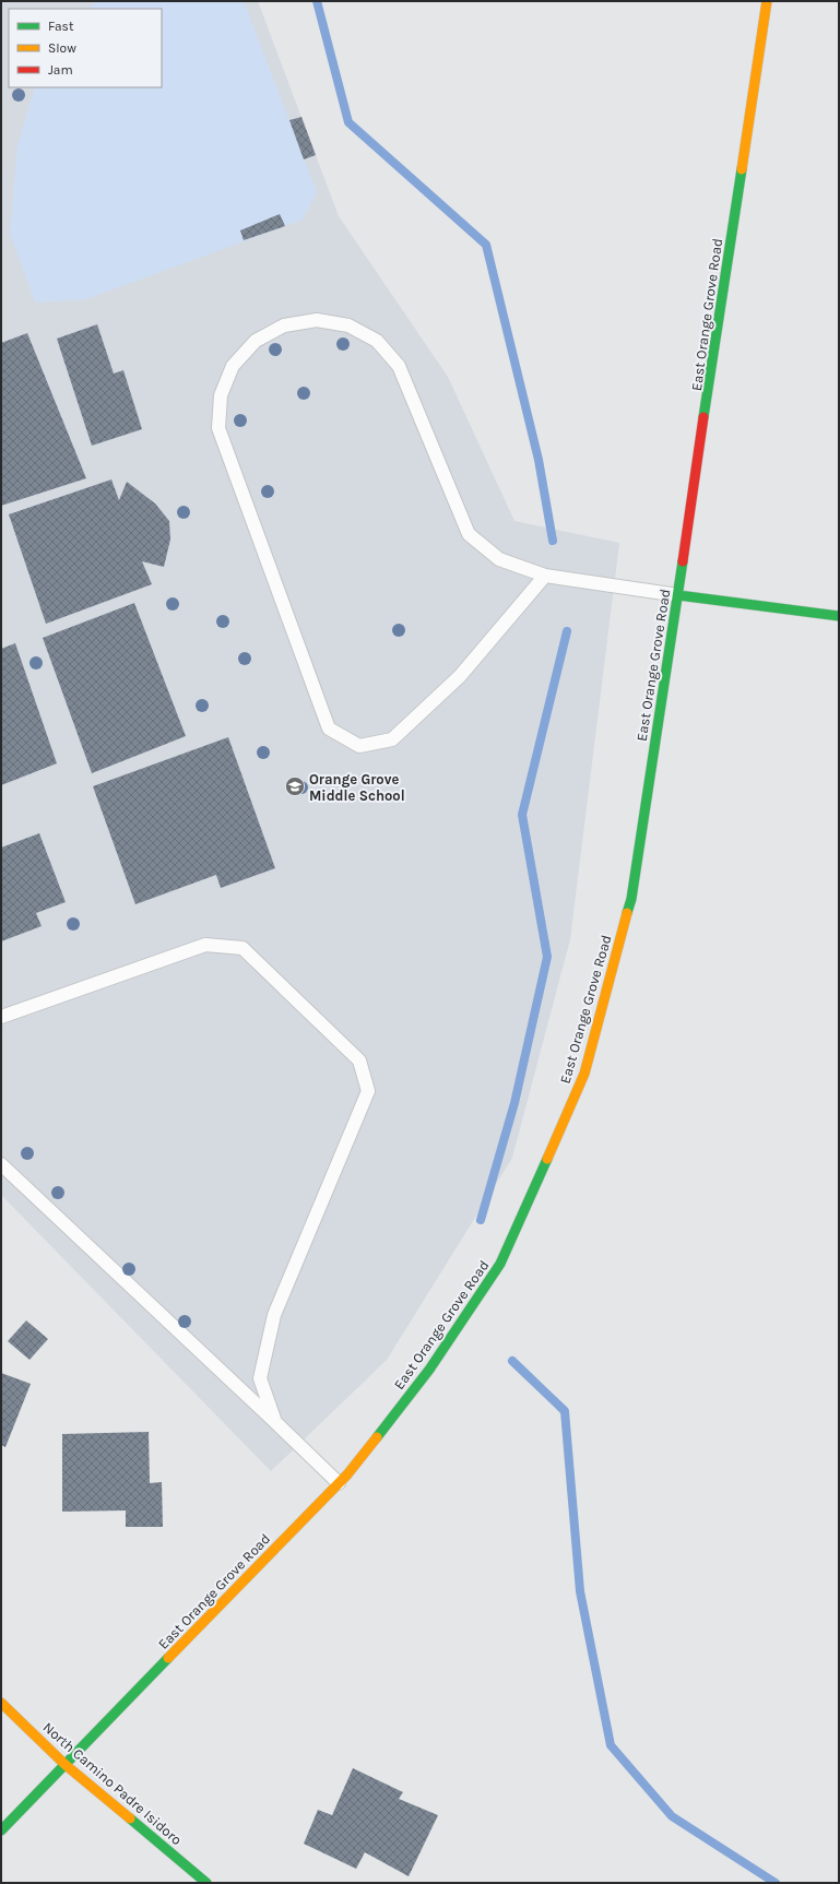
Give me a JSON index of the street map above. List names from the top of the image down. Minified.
{"streets":{"main road":["East Orange Grove Road","North Camino Padre Isidoro"]},"crossings":[["East Orange Grove Road","North Camino Padre Isidoro"]],"places":{"school or university":["Orange Grove Middle School"]},"legend":["Fast","Slow","Jam"]}
